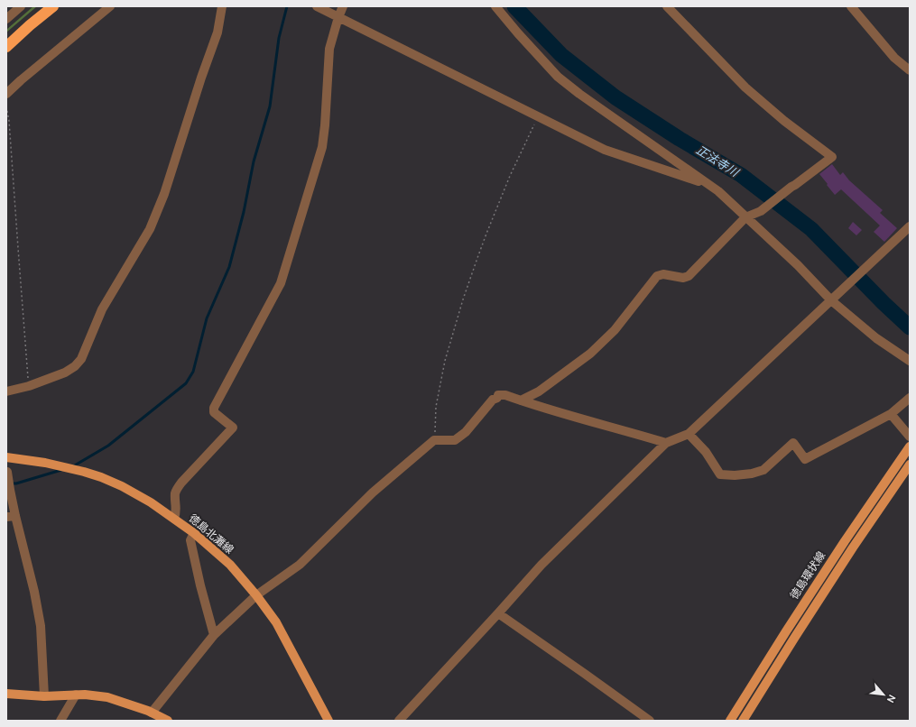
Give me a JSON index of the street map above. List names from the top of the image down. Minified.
{"streets":{"main road":["徳島北灘線","徳島環状線"]},"water":["正法寺川"],"north":"bottom right"}
